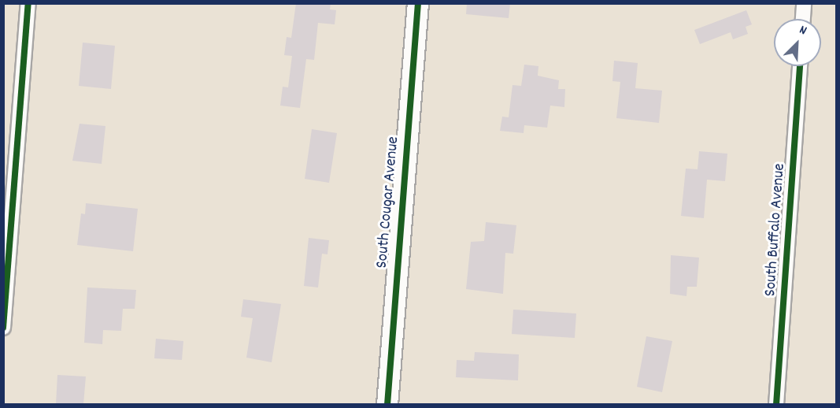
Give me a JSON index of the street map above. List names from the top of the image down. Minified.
{"streets":{"street":["South Cougar Avenue","South Buffalo Avenue"]},"north":"top right"}
